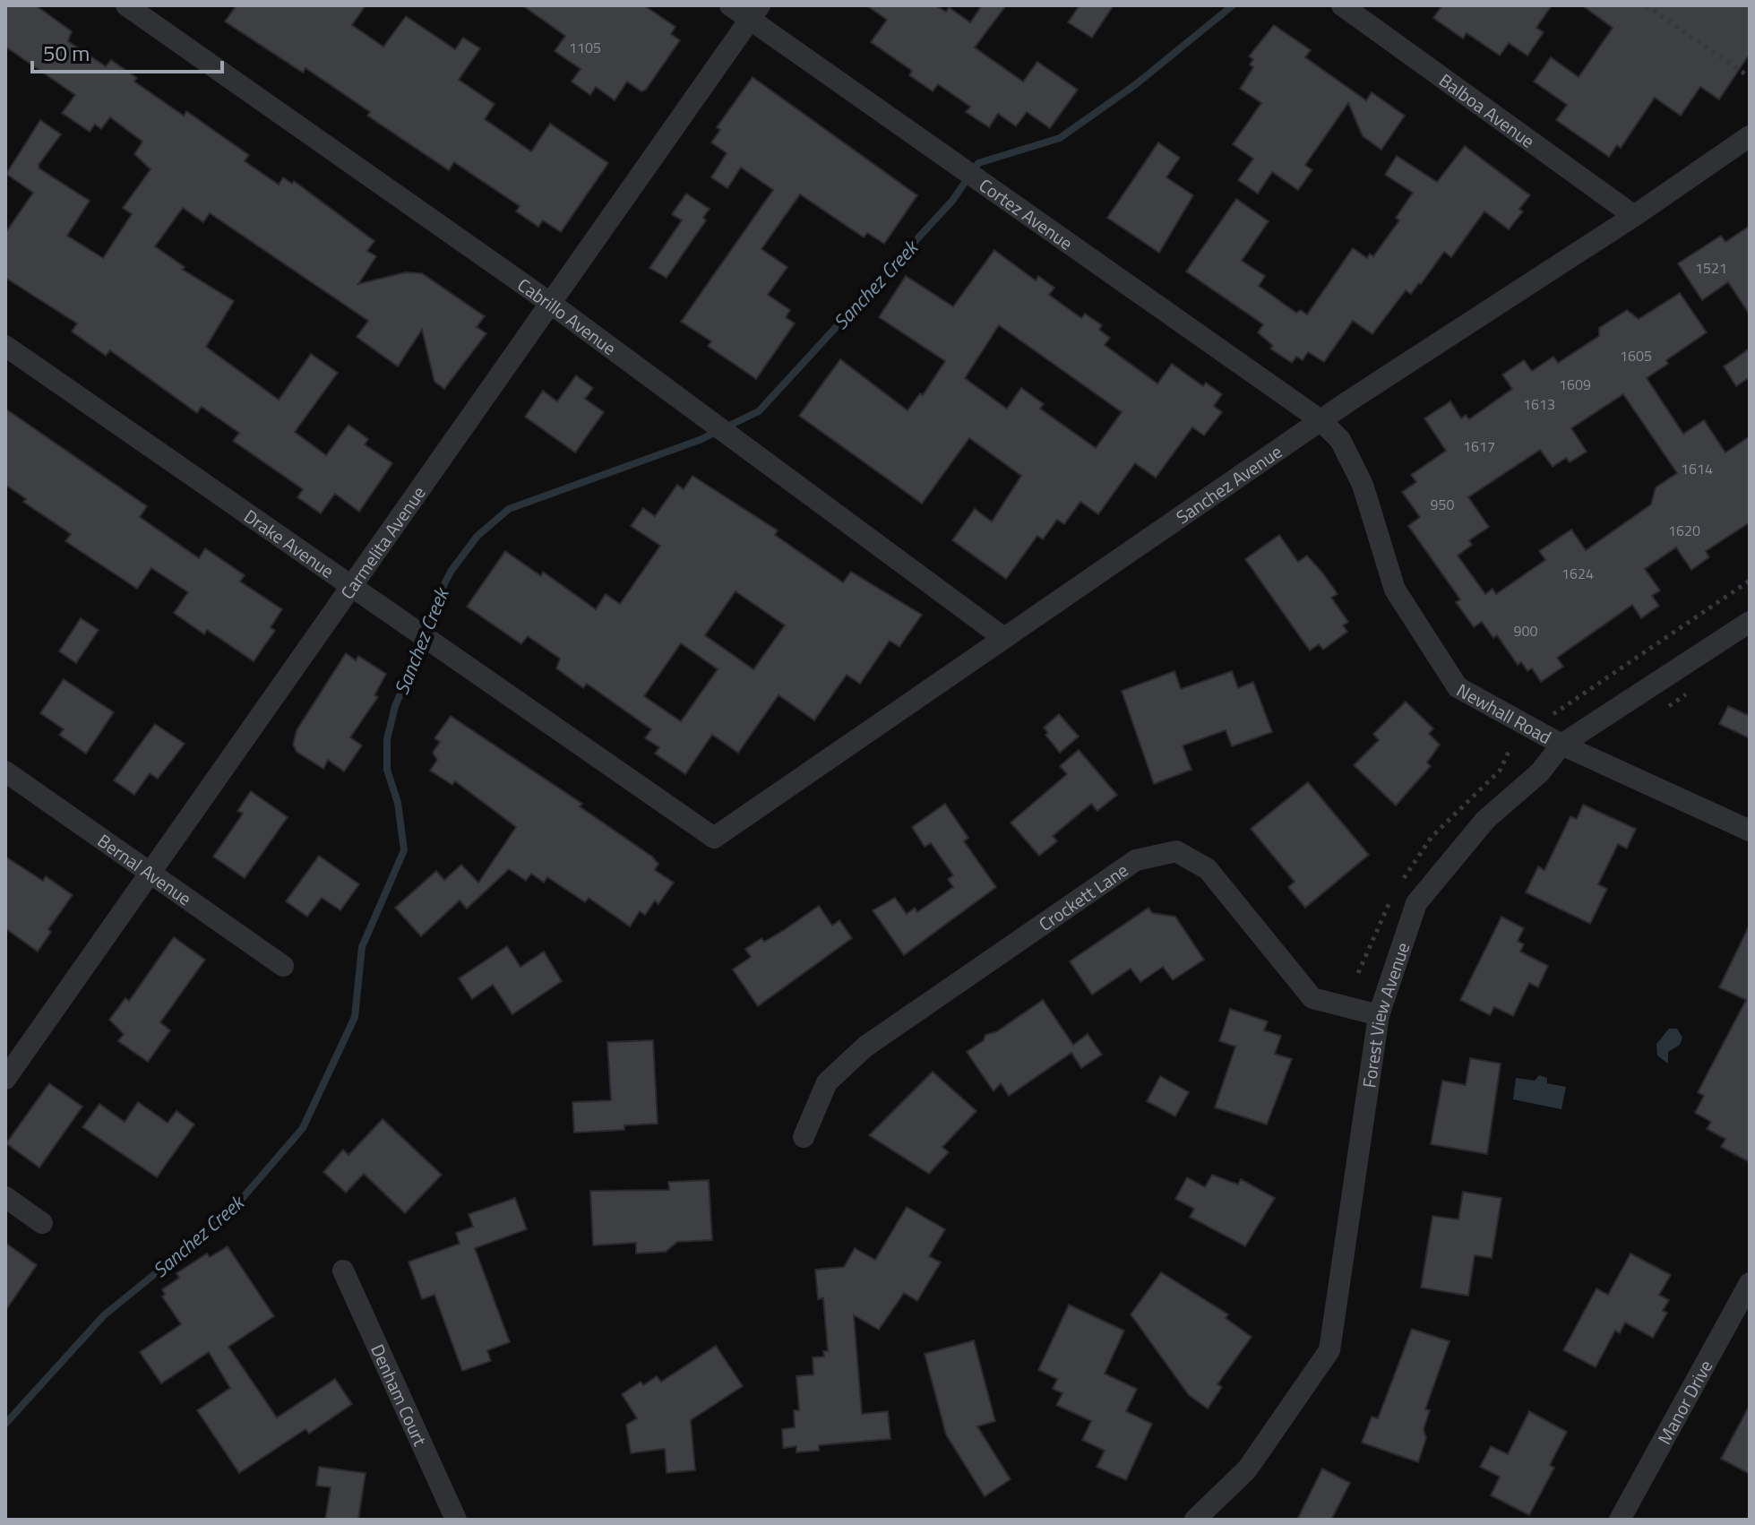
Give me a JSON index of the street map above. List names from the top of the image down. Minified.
{"streets":{"street":["Balboa Avenue","Cortez Avenue","Cabrillo Avenue","Sanchez Avenue","Carmelita Avenue","Drake Avenue","Newhall Road","Bernal Avenue","Crockett Lane","Forest View Avenue","Denham Court","Manor Drive"]},"crossings":[["Balboa Avenue","Sanchez Avenue"],["Cortez Avenue","Sanchez Avenue"],["Cortez Avenue","Carmelita Avenue"],["Cortez Avenue","Newhall Road"],["Cabrillo Avenue","Sanchez Avenue"],["Cabrillo Avenue","Carmelita Avenue"],["Sanchez Avenue","Drake Avenue"],["Sanchez Avenue","Newhall Road"],["Carmelita Avenue","Drake Avenue"],["Carmelita Avenue","Bernal Avenue"],["Newhall Road","Forest View Avenue"],["Crockett Lane","Forest View Avenue"]],"water":["Sanchez Creek"],"house_numbers":["1105","1521","1605","1609","1613","1617","1614","950","1620","1624","900"],"scale_bar":"50 m"}
